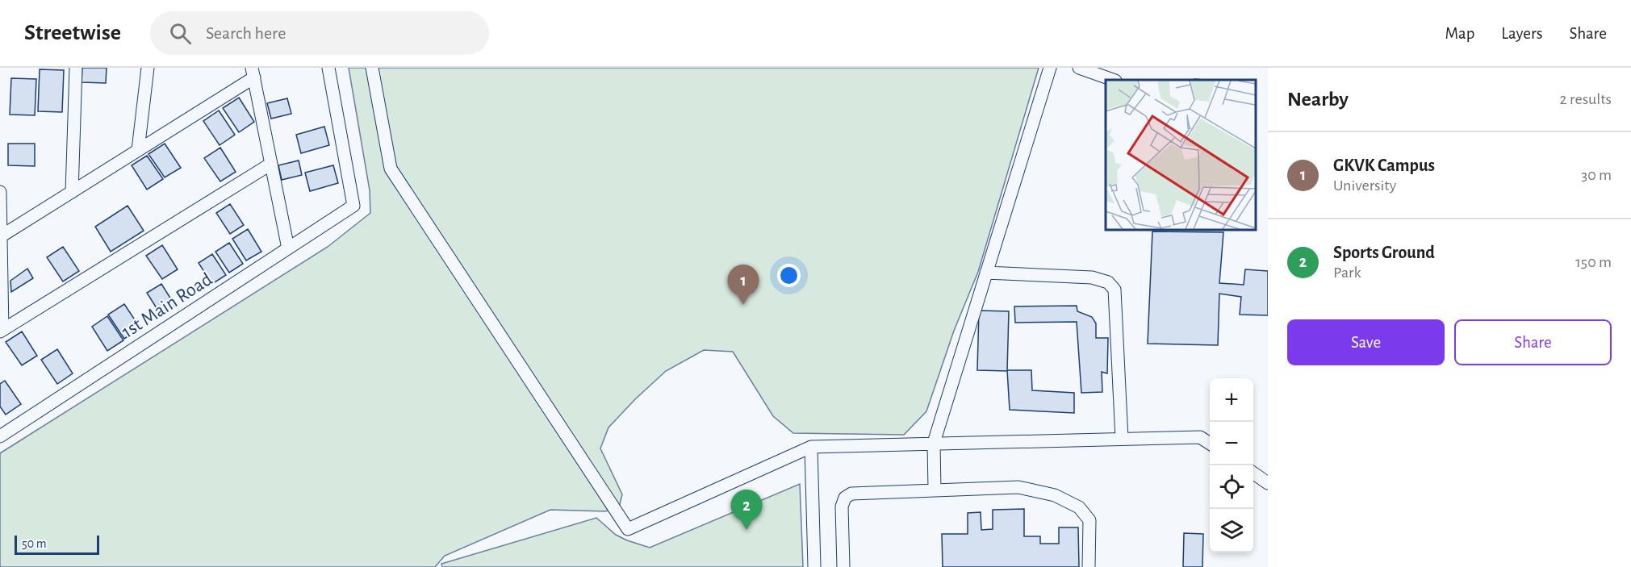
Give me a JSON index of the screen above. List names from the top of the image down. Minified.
{"streets":{"street":["1st Main Road"]},"scale_bar":"50 m","page":{"header":"Streetwise","search":"Search here","nav":["Map","Layers","Share"],"heading":["Nearby","2 results"],"list":[{"mark":"1","name":"GKVK Campus","note":"University","value":"30 m"},{"mark":"2","name":"Sports Ground","note":"Park","value":"150 m"}],"pins":["1","2"],"buttons":["Save","Share"],"map_buttons":["+","−"],"scale":"50 m"}}
